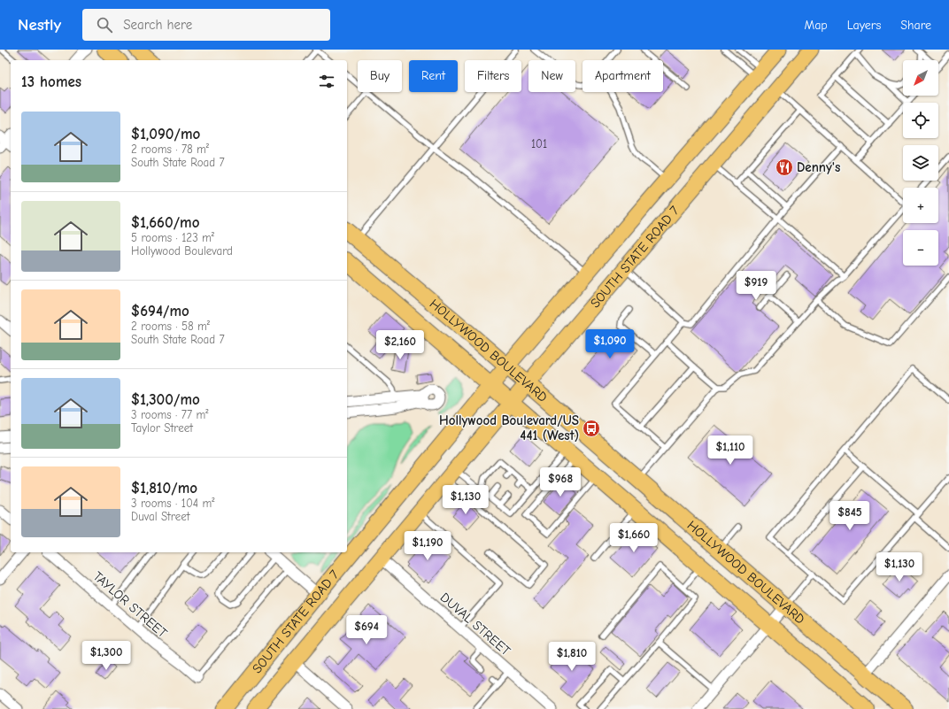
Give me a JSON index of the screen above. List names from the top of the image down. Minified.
{"streets":{"highway":["HOLLYWOOD BOULEVARD"],"main road":["SOUTH STATE ROAD 7"],"street":["TAYLOR STREET","DUVAL STREET"]},"crossings":[["SOUTH STATE ROAD 7","HOLLYWOOD BOULEVARD"],["SOUTH STATE ROAD 7","DUVAL STREET"]],"places":{"restaurant":["Denny's"],"bus stop":["Hollywood Boulevard/US 441 (West)"]},"house_numbers":["101"],"north":"bottom left","page":{"header":"Nestly","search":"Search here","nav":["Map","Layers","Share"],"map_buttons":["+","−"],"chip":["Buy","Rent","Filters","New","Apartment"],"heading":"13 homes","list":[{"name":"$1,090/mo","note":"2 rooms · 78 m² · South State Road 7"},{"name":"$1,660/mo","note":"5 rooms · 123 m² · Hollywood Boulevard"},{"name":"$694/mo","note":"2 rooms · 58 m² · South State Road 7"},{"name":"$1,300/mo","note":"3 rooms · 77 m² · Taylor Street"},{"name":"$1,810/mo","note":"3 rooms · 104 m² · Duval Street"}],"price":["$919","$1,090","$2,160","$1,110","$968","$1,130","$845","$1,660","$1,190","$1,130","$694","$1,300","$1,810"]}}
